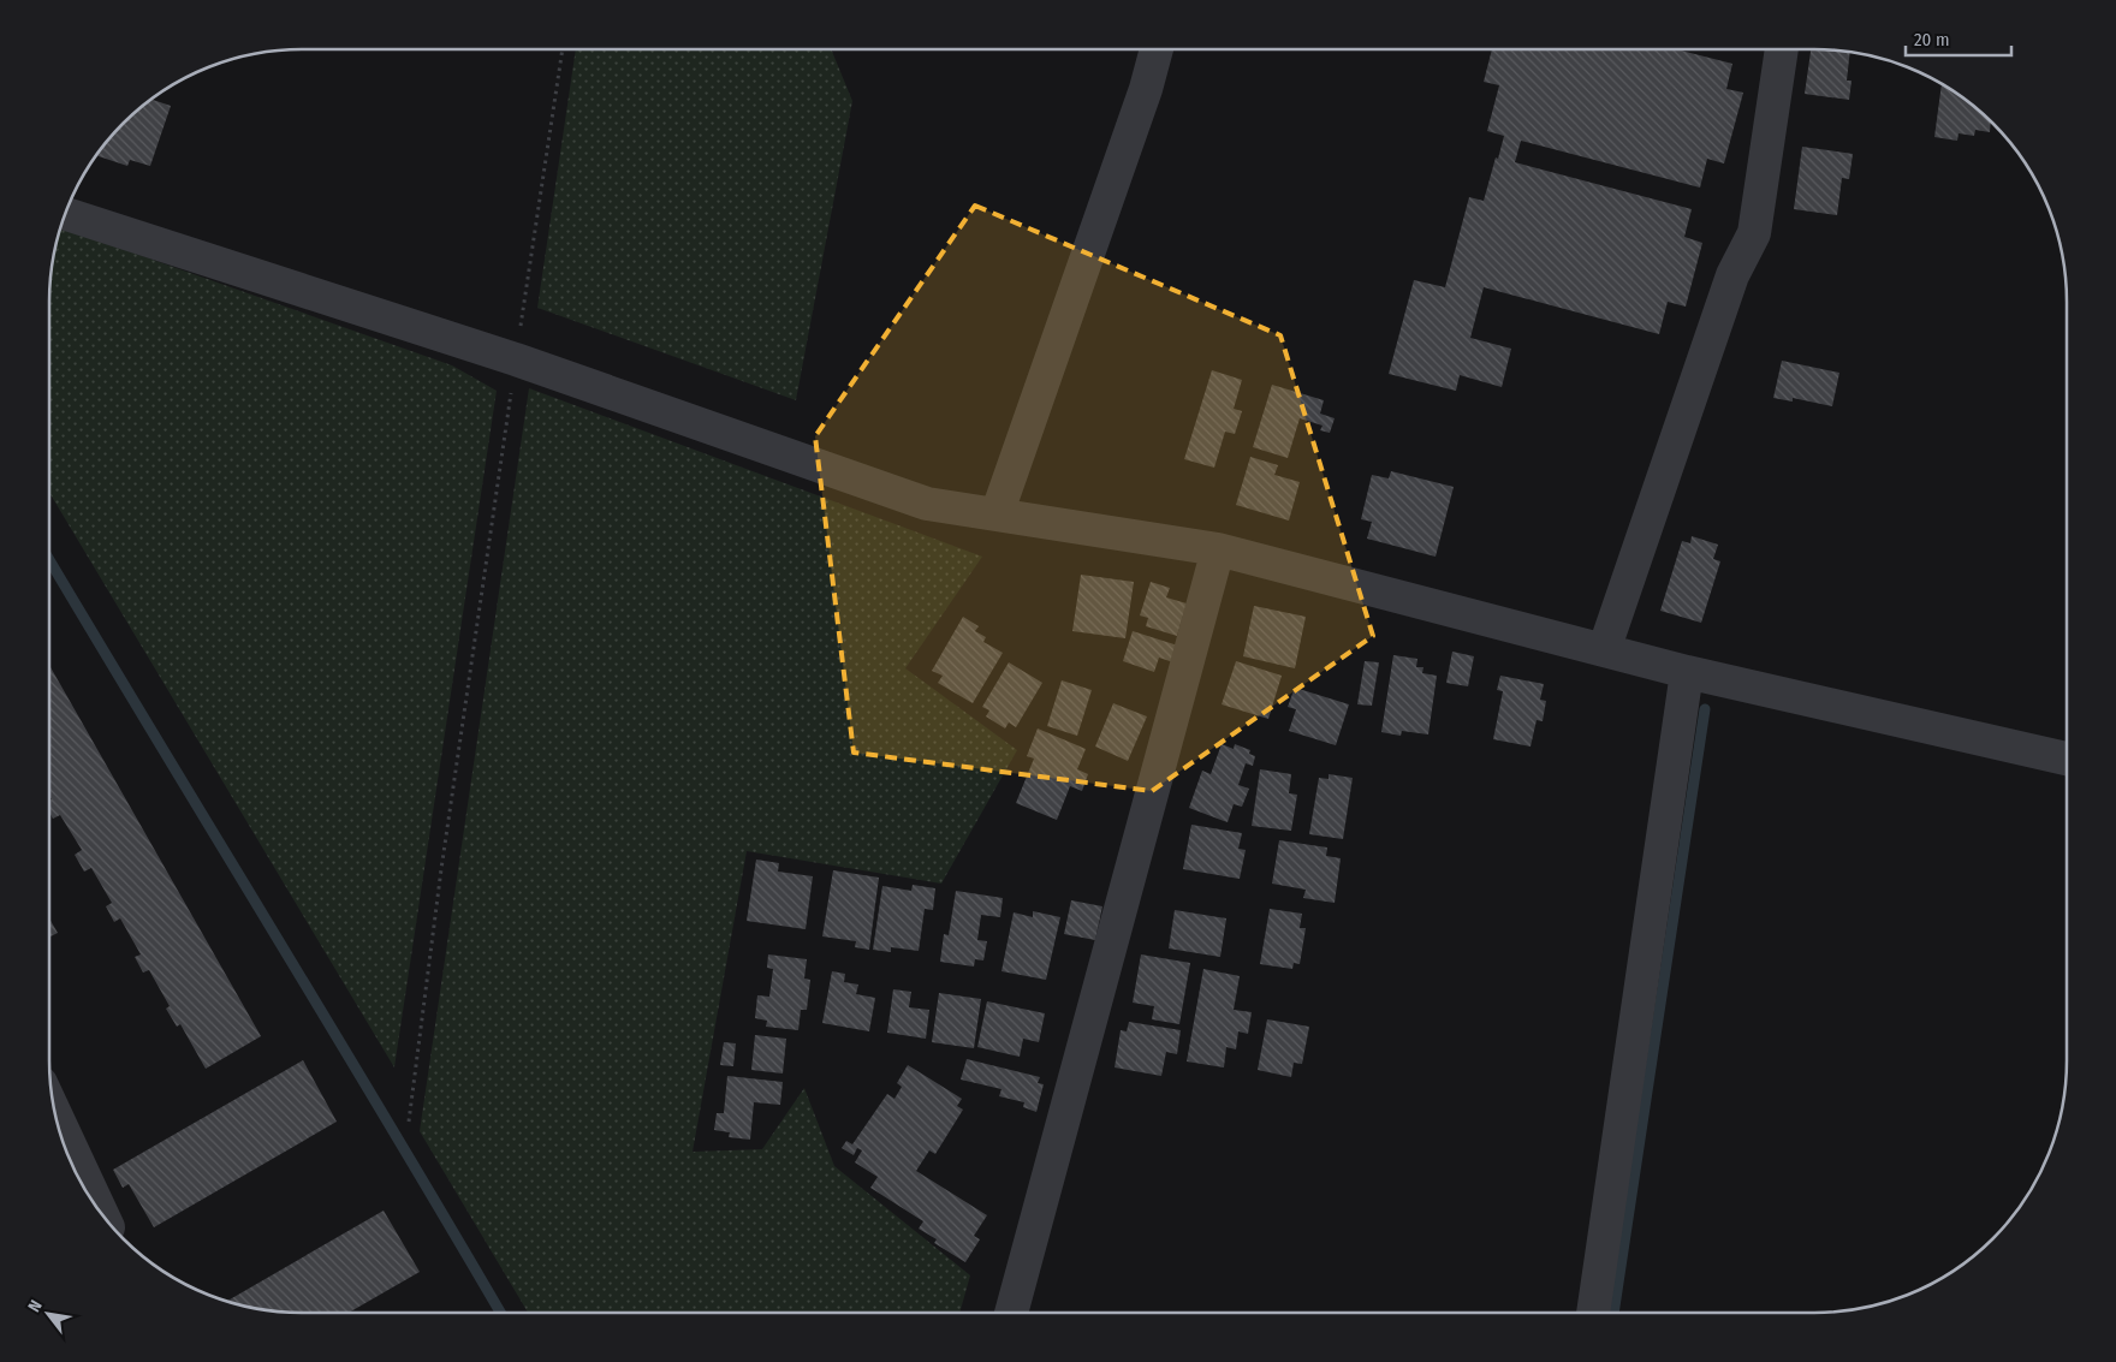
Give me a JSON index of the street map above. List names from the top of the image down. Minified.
{"scale_bar":"20 m","north":"top left"}
